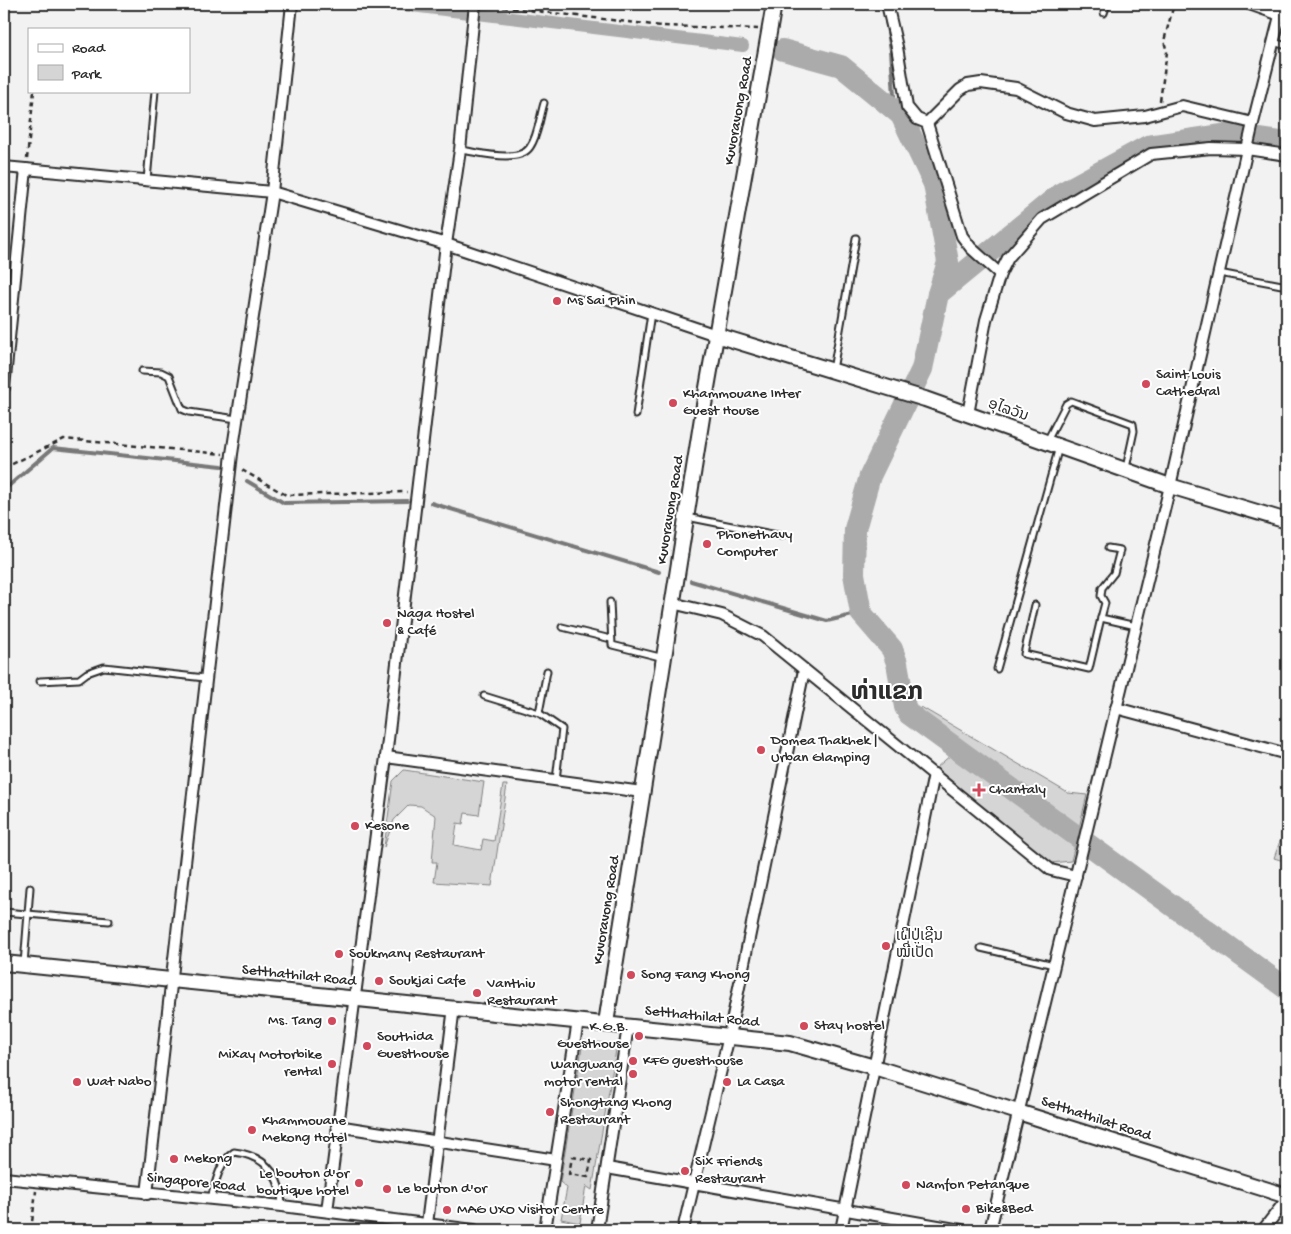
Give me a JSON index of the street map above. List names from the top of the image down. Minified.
{"streets":{"street":["Kuvoravong Road","ອຸໄລວັນ","Setthathilat Road","Singapore Road"]},"crossings":[["Kuvoravong Road","ອຸໄລວັນ"],["Kuvoravong Road","Setthathilat Road"]],"districts":["ທ່າແຂກ"],"places":{"other":["Ms Sai Phin","Saint Louis Cathedral","Khammouane Inter Guest House","Phonethavy Computer","Naga Hostel & Café","Domea Thakhek | Urban Glamping","Kesone","ເຝີປູ່ເຊີນ ໝີ່ເປັດ","Soukmany Restaurant","Song Fang Khong","Soukjai Cafe","Vanthiu Restaurant","Ms. Tang","Stay hostel","K.G.B. Guesthouse","Southida Guesthouse","KFG guesthouse","Mixay Motorbike rental","Wangwang motor rental","Wat Nabo","La Casa","Shongtang Khong Restaurant","Khammouane Mekong Hotel","Mekong","Six Friends Restaurant","Le bouton d'or boutique hotel","Namfon Petanque","Le bouton d'or","Bike&Bed","MAG UXO Visitor Centre"],"health":["Chantaly"]},"legend":["Road","Park"]}
